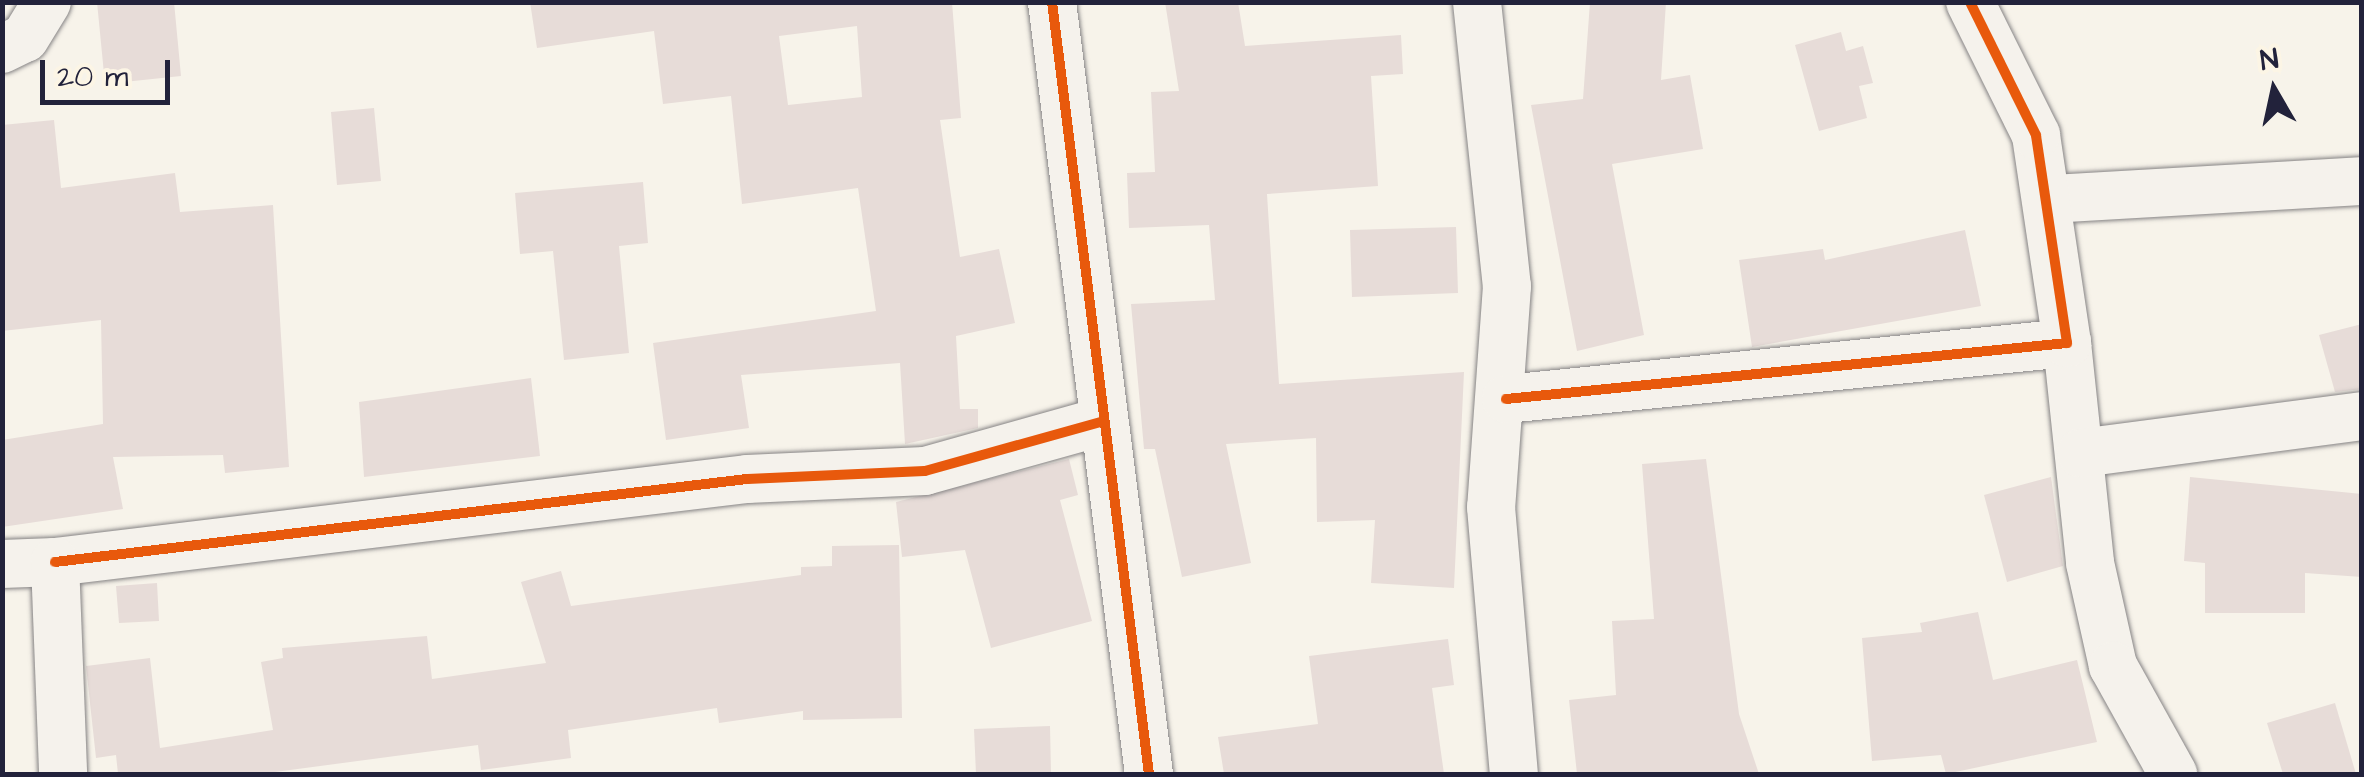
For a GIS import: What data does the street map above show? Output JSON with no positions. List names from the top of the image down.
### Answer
{
  "scale_bar": "20 m",
  "north": "top"
}
